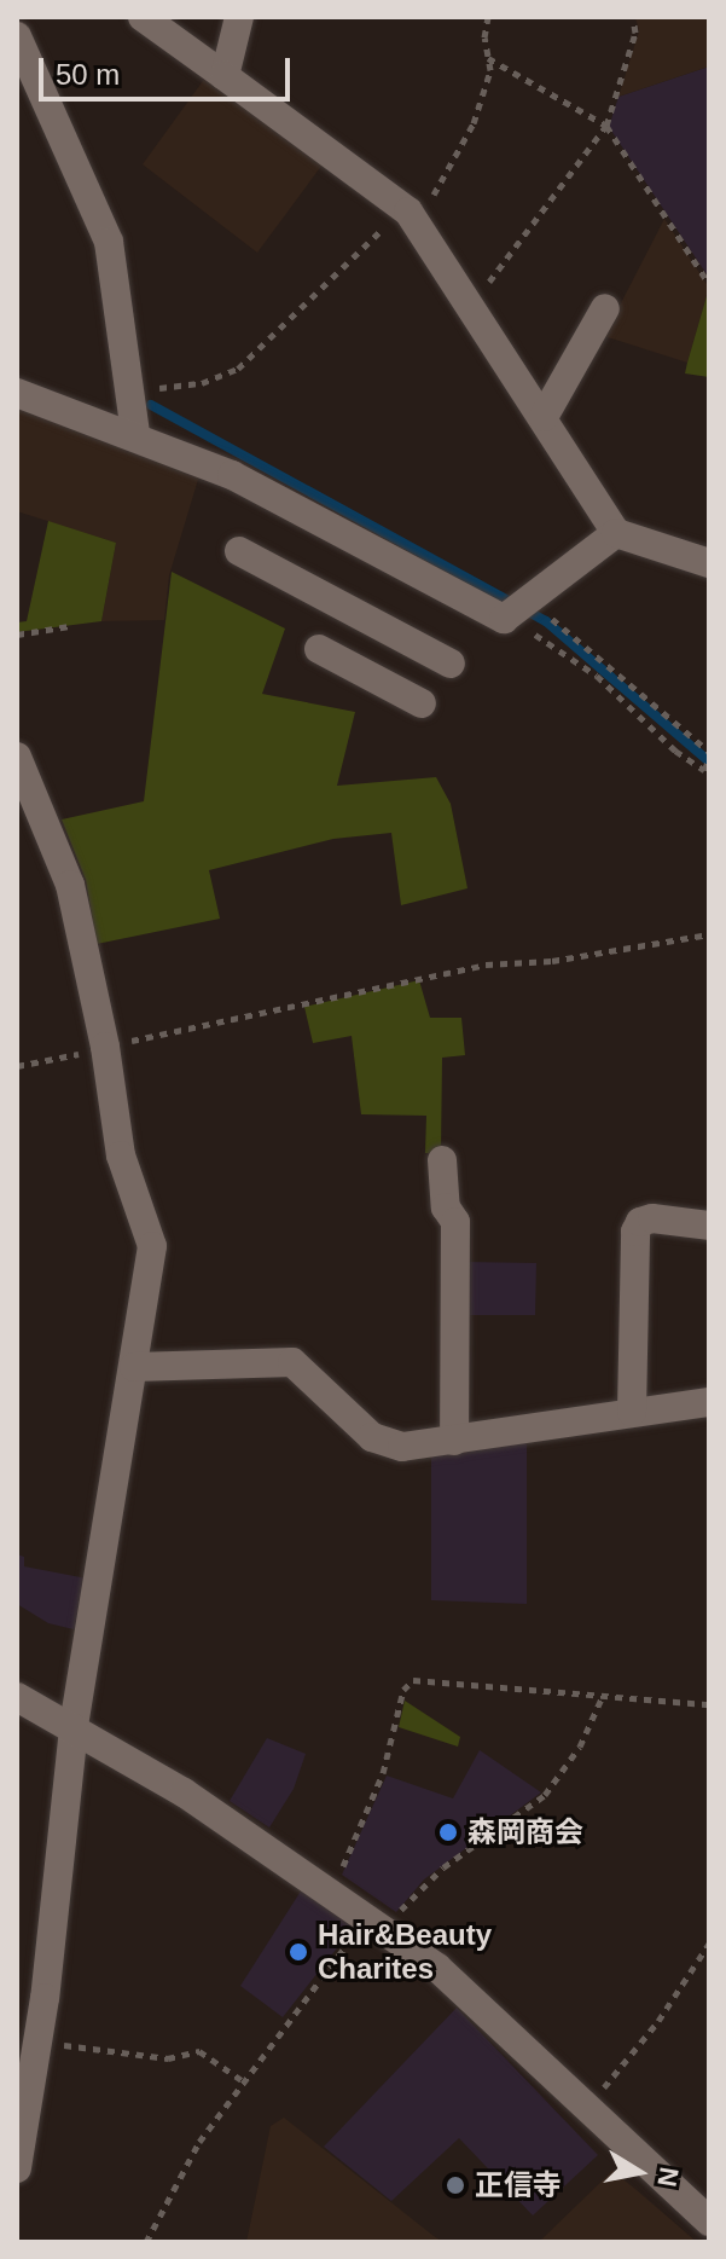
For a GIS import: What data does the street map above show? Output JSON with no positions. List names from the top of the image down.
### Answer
{
  "places": ["森岡商会", "Hair&Beauty Charites", "正信寺"],
  "scale_bar": "50 m",
  "north": "right"
}
